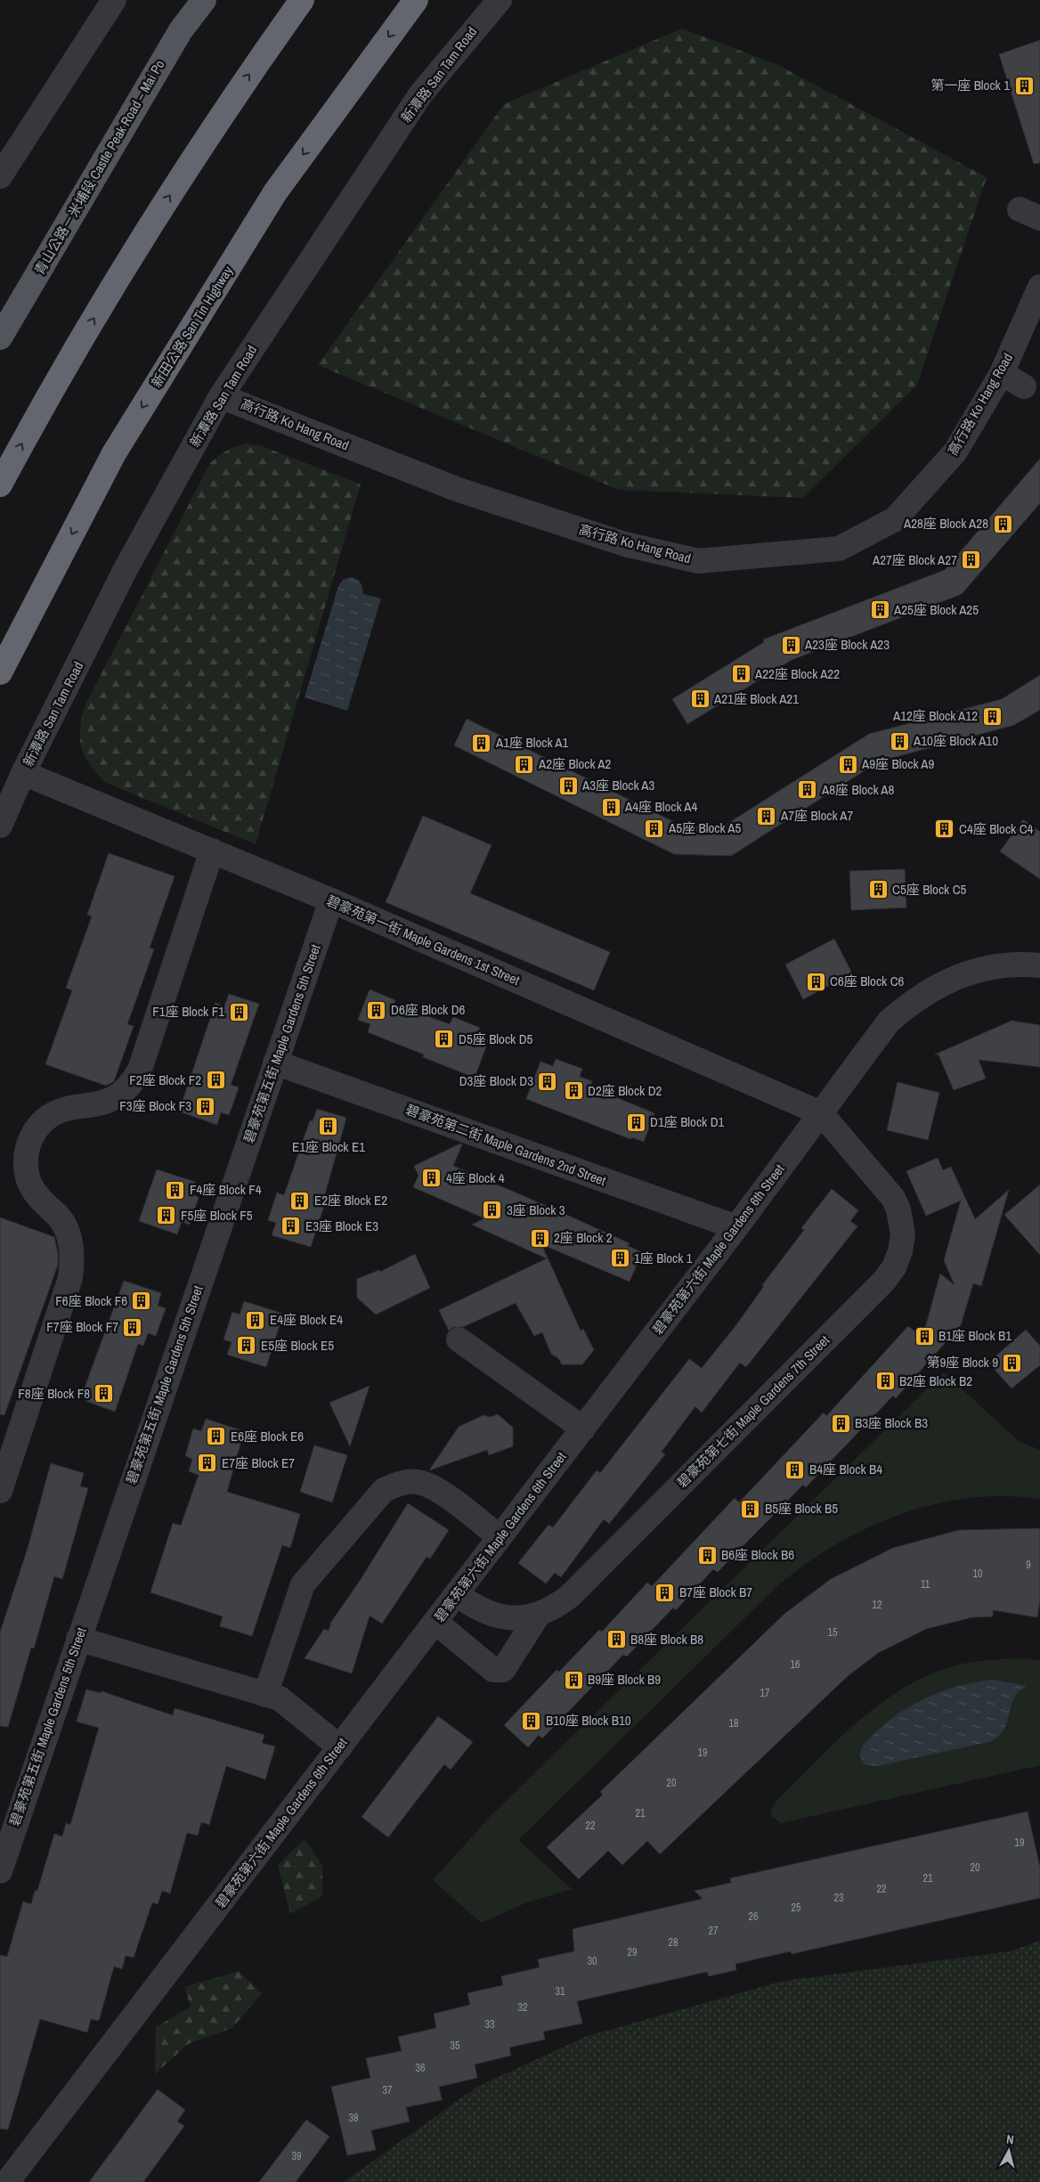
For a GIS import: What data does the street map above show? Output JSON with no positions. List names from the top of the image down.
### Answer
{
  "streets": {
    "highway": ["新田公路 San Tin Highway"],
    "main road": ["青山公路－米埔段 Castle Peak Road – Mai Po"],
    "street": [
      "新潭路 San Tam Road",
      "高行路 Ko Hang Road",
      "碧豪苑第一街 Maple Gardens 1st Street",
      "碧豪苑第五街 Maple Gardens 5th Street",
      "碧豪苑第二街 Maple Gardens 2nd Street",
      "碧豪苑第六街 Maple Gardens 6th Street",
      "碧豪苑第七街 Maple Gardens 7th Street"
    ]
  },
  "crossings": [
    ["新潭路 San Tam Road", "高行路 Ko Hang Road"],
    ["新潭路 San Tam Road", "碧豪苑第一街 Maple Gardens 1st Street"],
    ["碧豪苑第一街 Maple Gardens 1st Street", "碧豪苑第五街 Maple Gardens 5th Street"],
    ["碧豪苑第一街 Maple Gardens 1st Street", "碧豪苑第六街 Maple Gardens 6th Street"],
    ["碧豪苑第一街 Maple Gardens 1st Street", "碧豪苑第七街 Maple Gardens 7th Street"],
    ["碧豪苑第五街 Maple Gardens 5th Street", "碧豪苑第二街 Maple Gardens 2nd Street"],
    ["碧豪苑第二街 Maple Gardens 2nd Street", "碧豪苑第六街 Maple Gardens 6th Street"],
    ["碧豪苑第六街 Maple Gardens 6th Street", "碧豪苑第七街 Maple Gardens 7th Street"]
  ],
  "places": {
    "building": [
      "第一座 Block 1",
      "A28座 Block A28",
      "A27座 Block A27",
      "A25座 Block A25",
      "A23座 Block A23",
      "A22座 Block A22",
      "A21座 Block A21",
      "A12座 Block A12",
      "A10座 Block A10",
      "A1座 Block A1",
      "A2座 Block A2",
      "A9座 Block A9",
      "A3座 Block A3",
      "A8座 Block A8",
      "A4座 Block A4",
      "A7座 Block A7",
      "A5座 Block A5",
      "C4座 Block C4",
      "C5座 Block C5",
      "C6座 Block C6",
      "D6座 Block D6",
      "F1座 Block F1",
      "D5座 Block D5",
      "F2座 Block F2",
      "D3座 Block D3",
      "D2座 Block D2",
      "F3座 Block F3",
      "D1座 Block D1",
      "E1座 Block E1",
      "4座 Block 4",
      "F4座 Block F4",
      "E2座 Block E2",
      "3座 Block 3",
      "F5座 Block F5",
      "E3座 Block E3",
      "2座 Block 2",
      "1座 Block 1",
      "F6座 Block F6",
      "E4座 Block E4",
      "F7座 Block F7",
      "B1座 Block B1",
      "E5座 Block E5",
      "第9座 Block 9",
      "B2座 Block B2",
      "F8座 Block F8",
      "B3座 Block B3",
      "E6座 Block E6",
      "E7座 Block E7",
      "B4座 Block B4",
      "B5座 Block B5",
      "B6座 Block B6",
      "B7座 Block B7",
      "B8座 Block B8",
      "B9座 Block B9",
      "B10座 Block B10"
    ]
  },
  "house_numbers": [
    "9",
    "10",
    "11",
    "12",
    "15",
    "16",
    "17",
    "18",
    "19",
    "20",
    "21",
    "22",
    "19",
    "20",
    "21",
    "22",
    "23",
    "25",
    "26",
    "27",
    "28",
    "29",
    "30",
    "31",
    "32",
    "33",
    "35",
    "36",
    "37",
    "38",
    "39"
  ],
  "north": "top"
}
